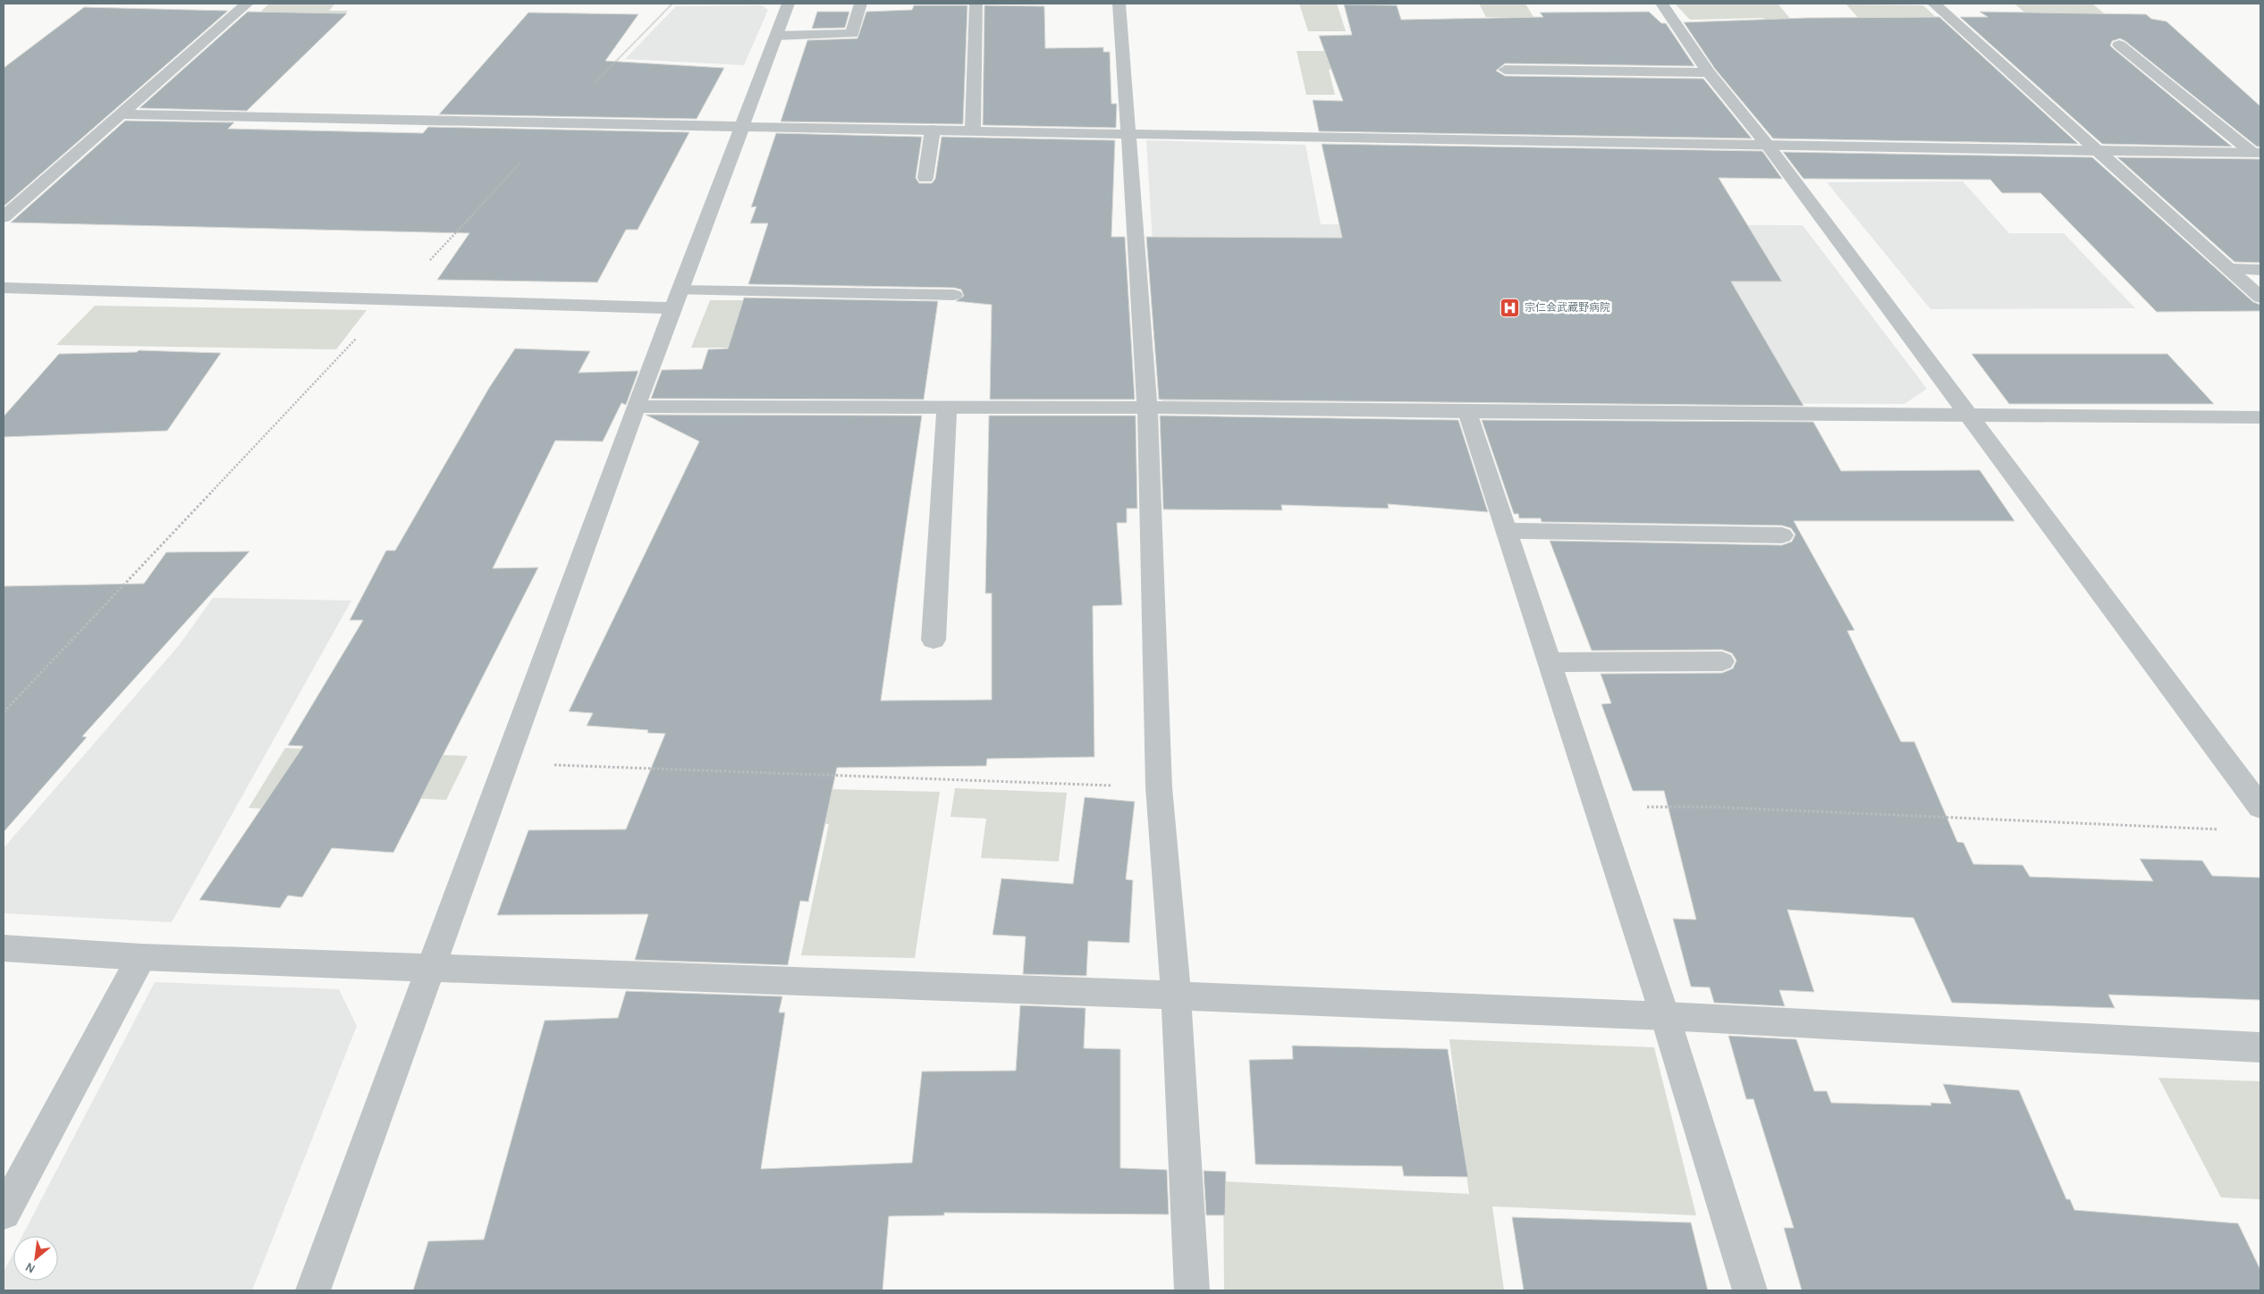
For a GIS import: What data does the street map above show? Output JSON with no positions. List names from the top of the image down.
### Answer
{
  "places": {
    "hospital": ["宗仁会武蔵野病院"]
  },
  "north": "bottom left"
}
